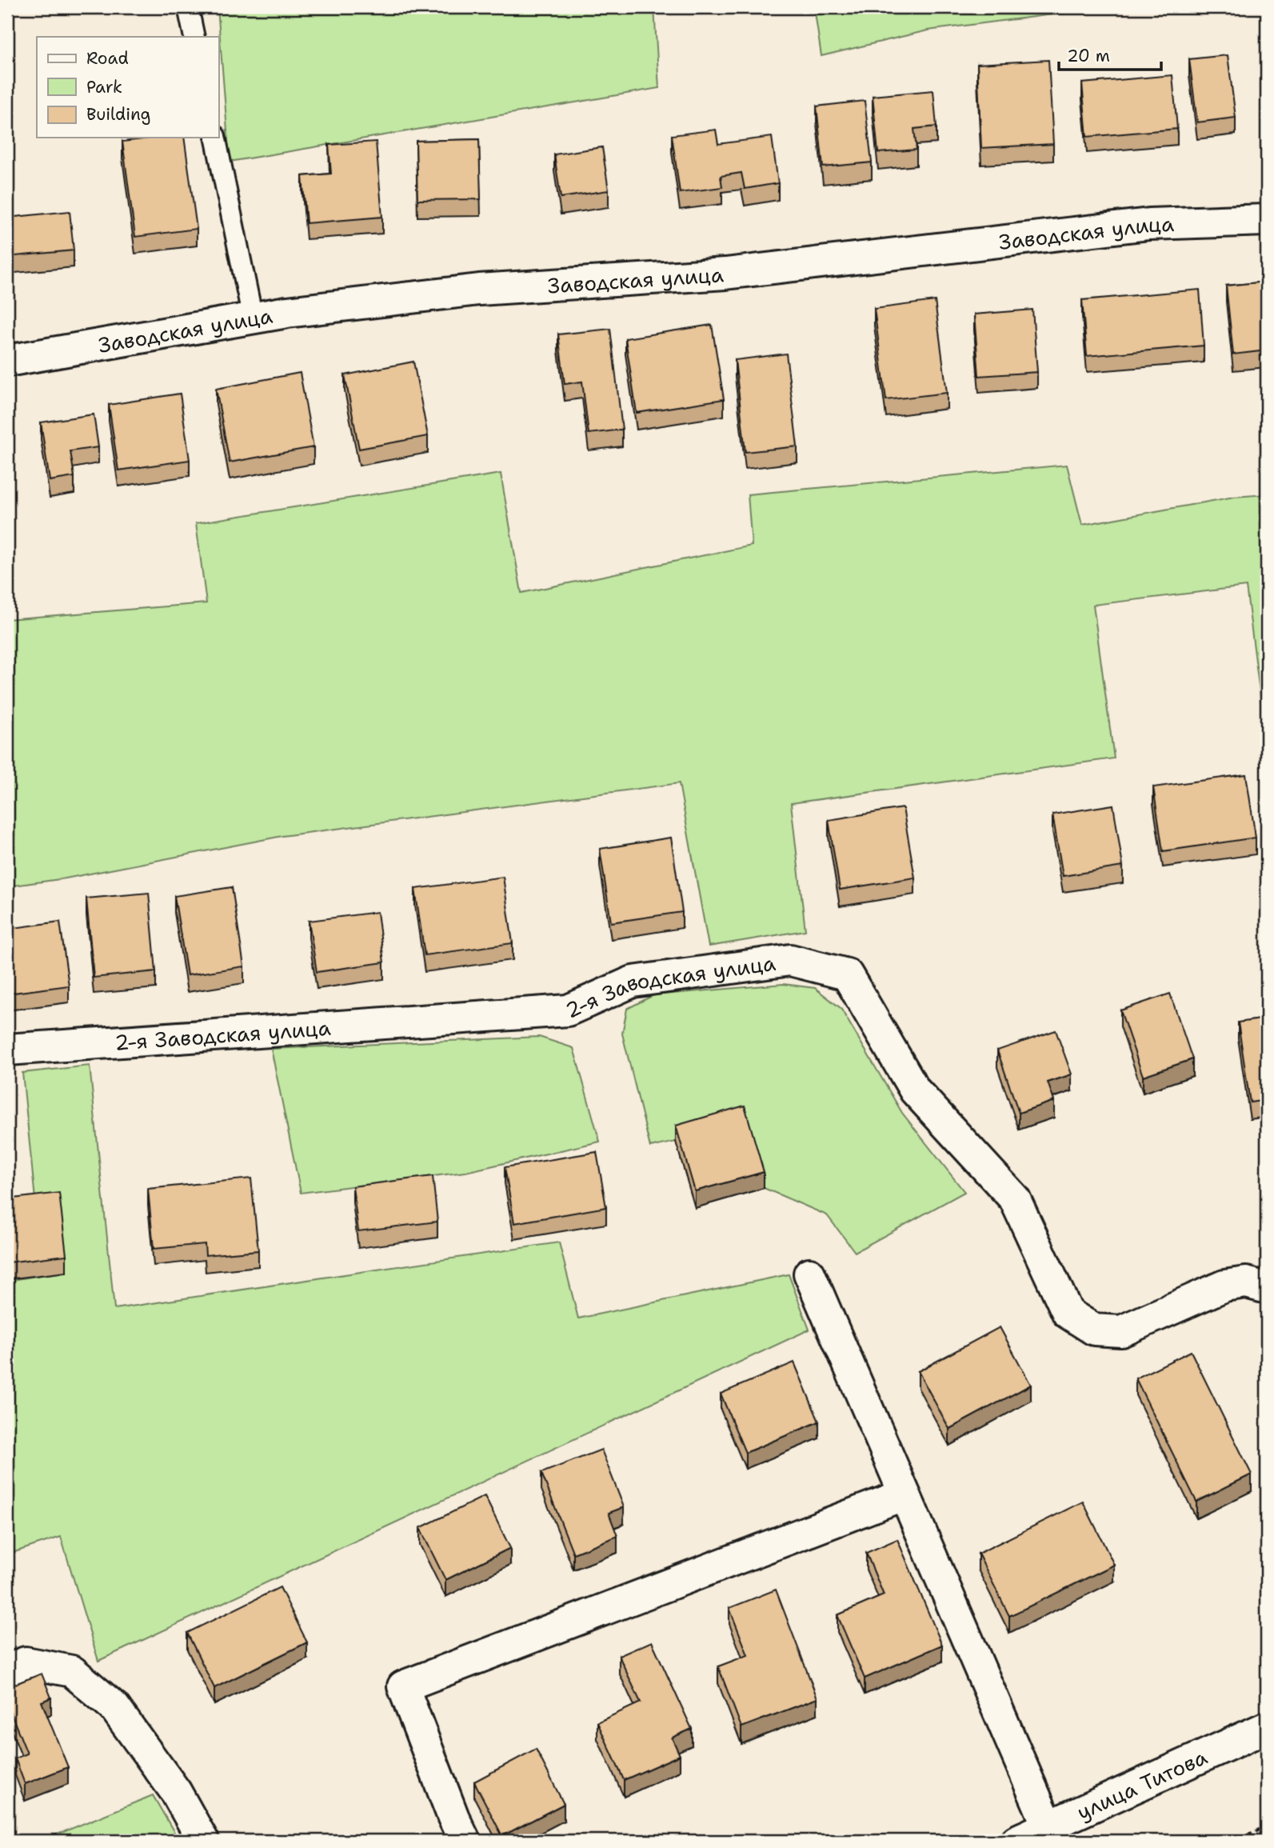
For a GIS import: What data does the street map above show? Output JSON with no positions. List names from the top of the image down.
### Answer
{
  "streets": {
    "street": ["Заводская улица", "2-я Заводская улица", "улица Титова"]
  },
  "legend": ["Road", "Park", "Building"],
  "scale_bar": "20 m"
}
